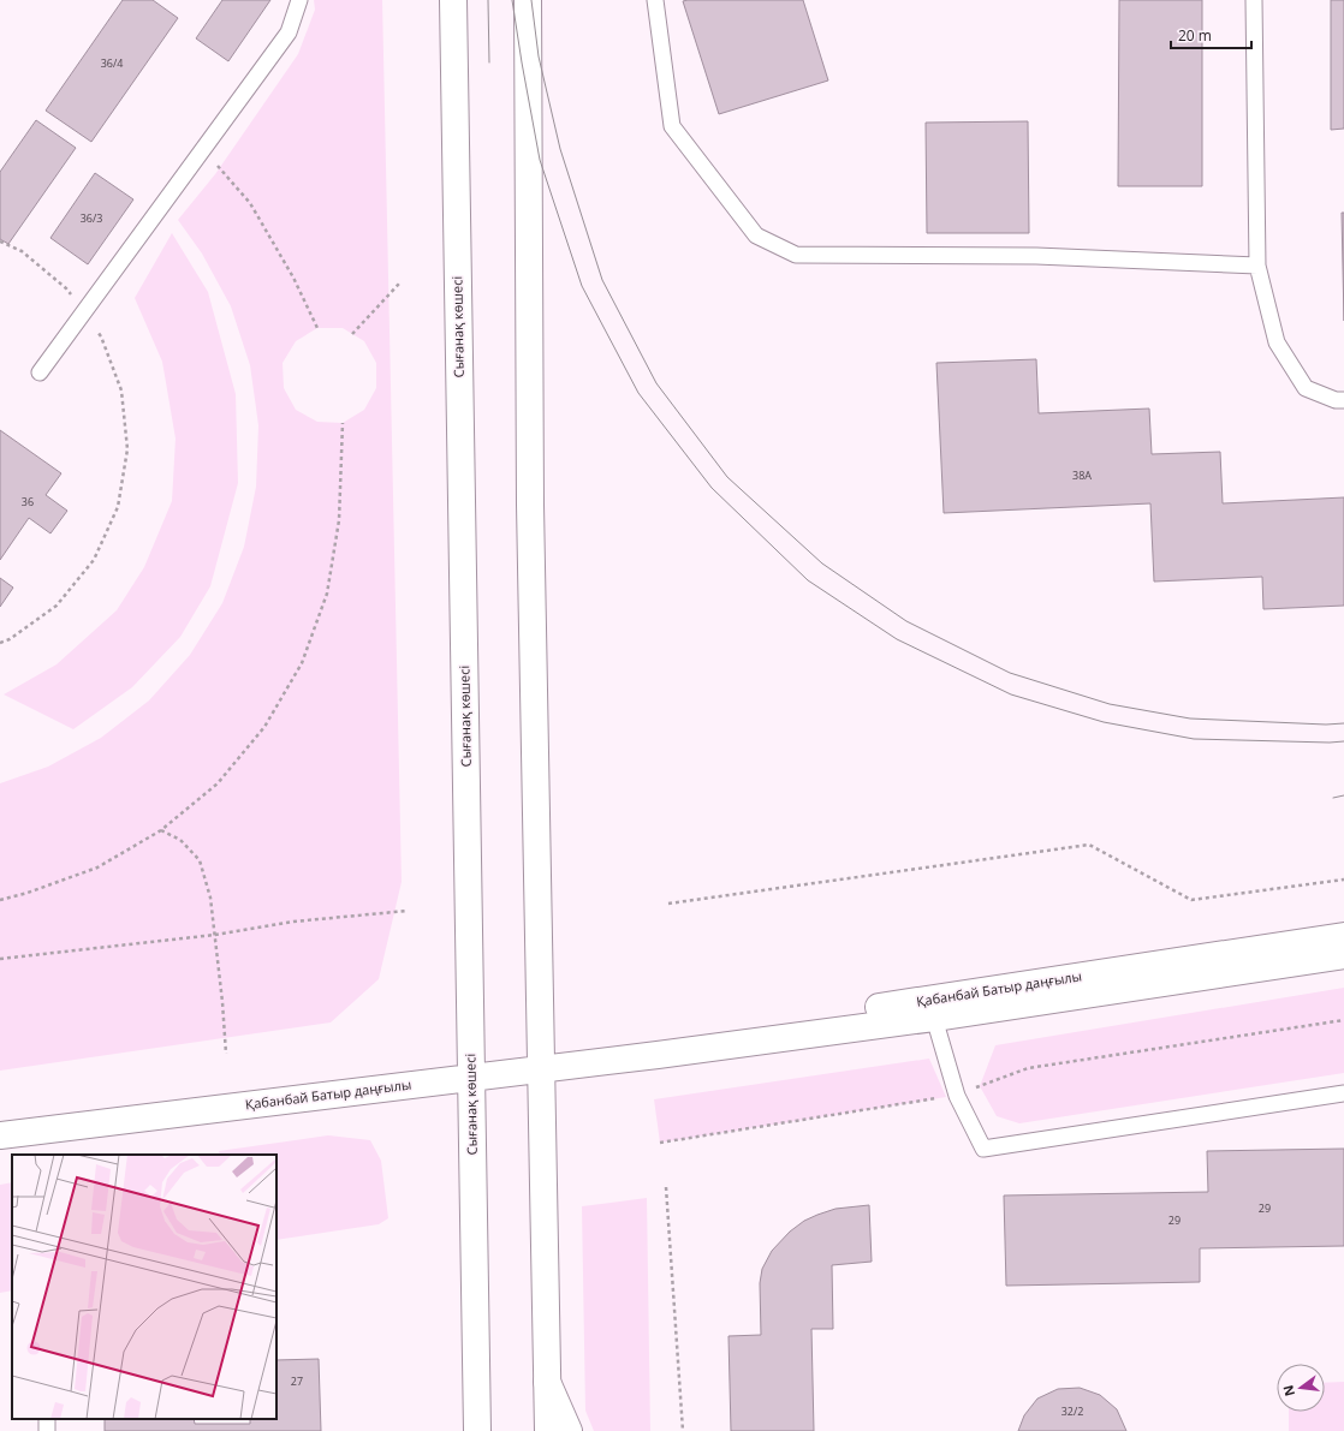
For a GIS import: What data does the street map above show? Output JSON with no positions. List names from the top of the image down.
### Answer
{
  "streets": {
    "main road": ["Сығанақ көшесі", "Қабанбай Батыр даңғылы"]
  },
  "crossings": [
    ["Сығанақ көшесі", "Қабанбай Батыр даңғылы"]
  ],
  "house_numbers": [
    "36/4",
    "36/3",
    "38А",
    "36",
    "29",
    "29",
    "27",
    "32/2"
  ],
  "scale_bar": "20 m",
  "north": "left"
}
